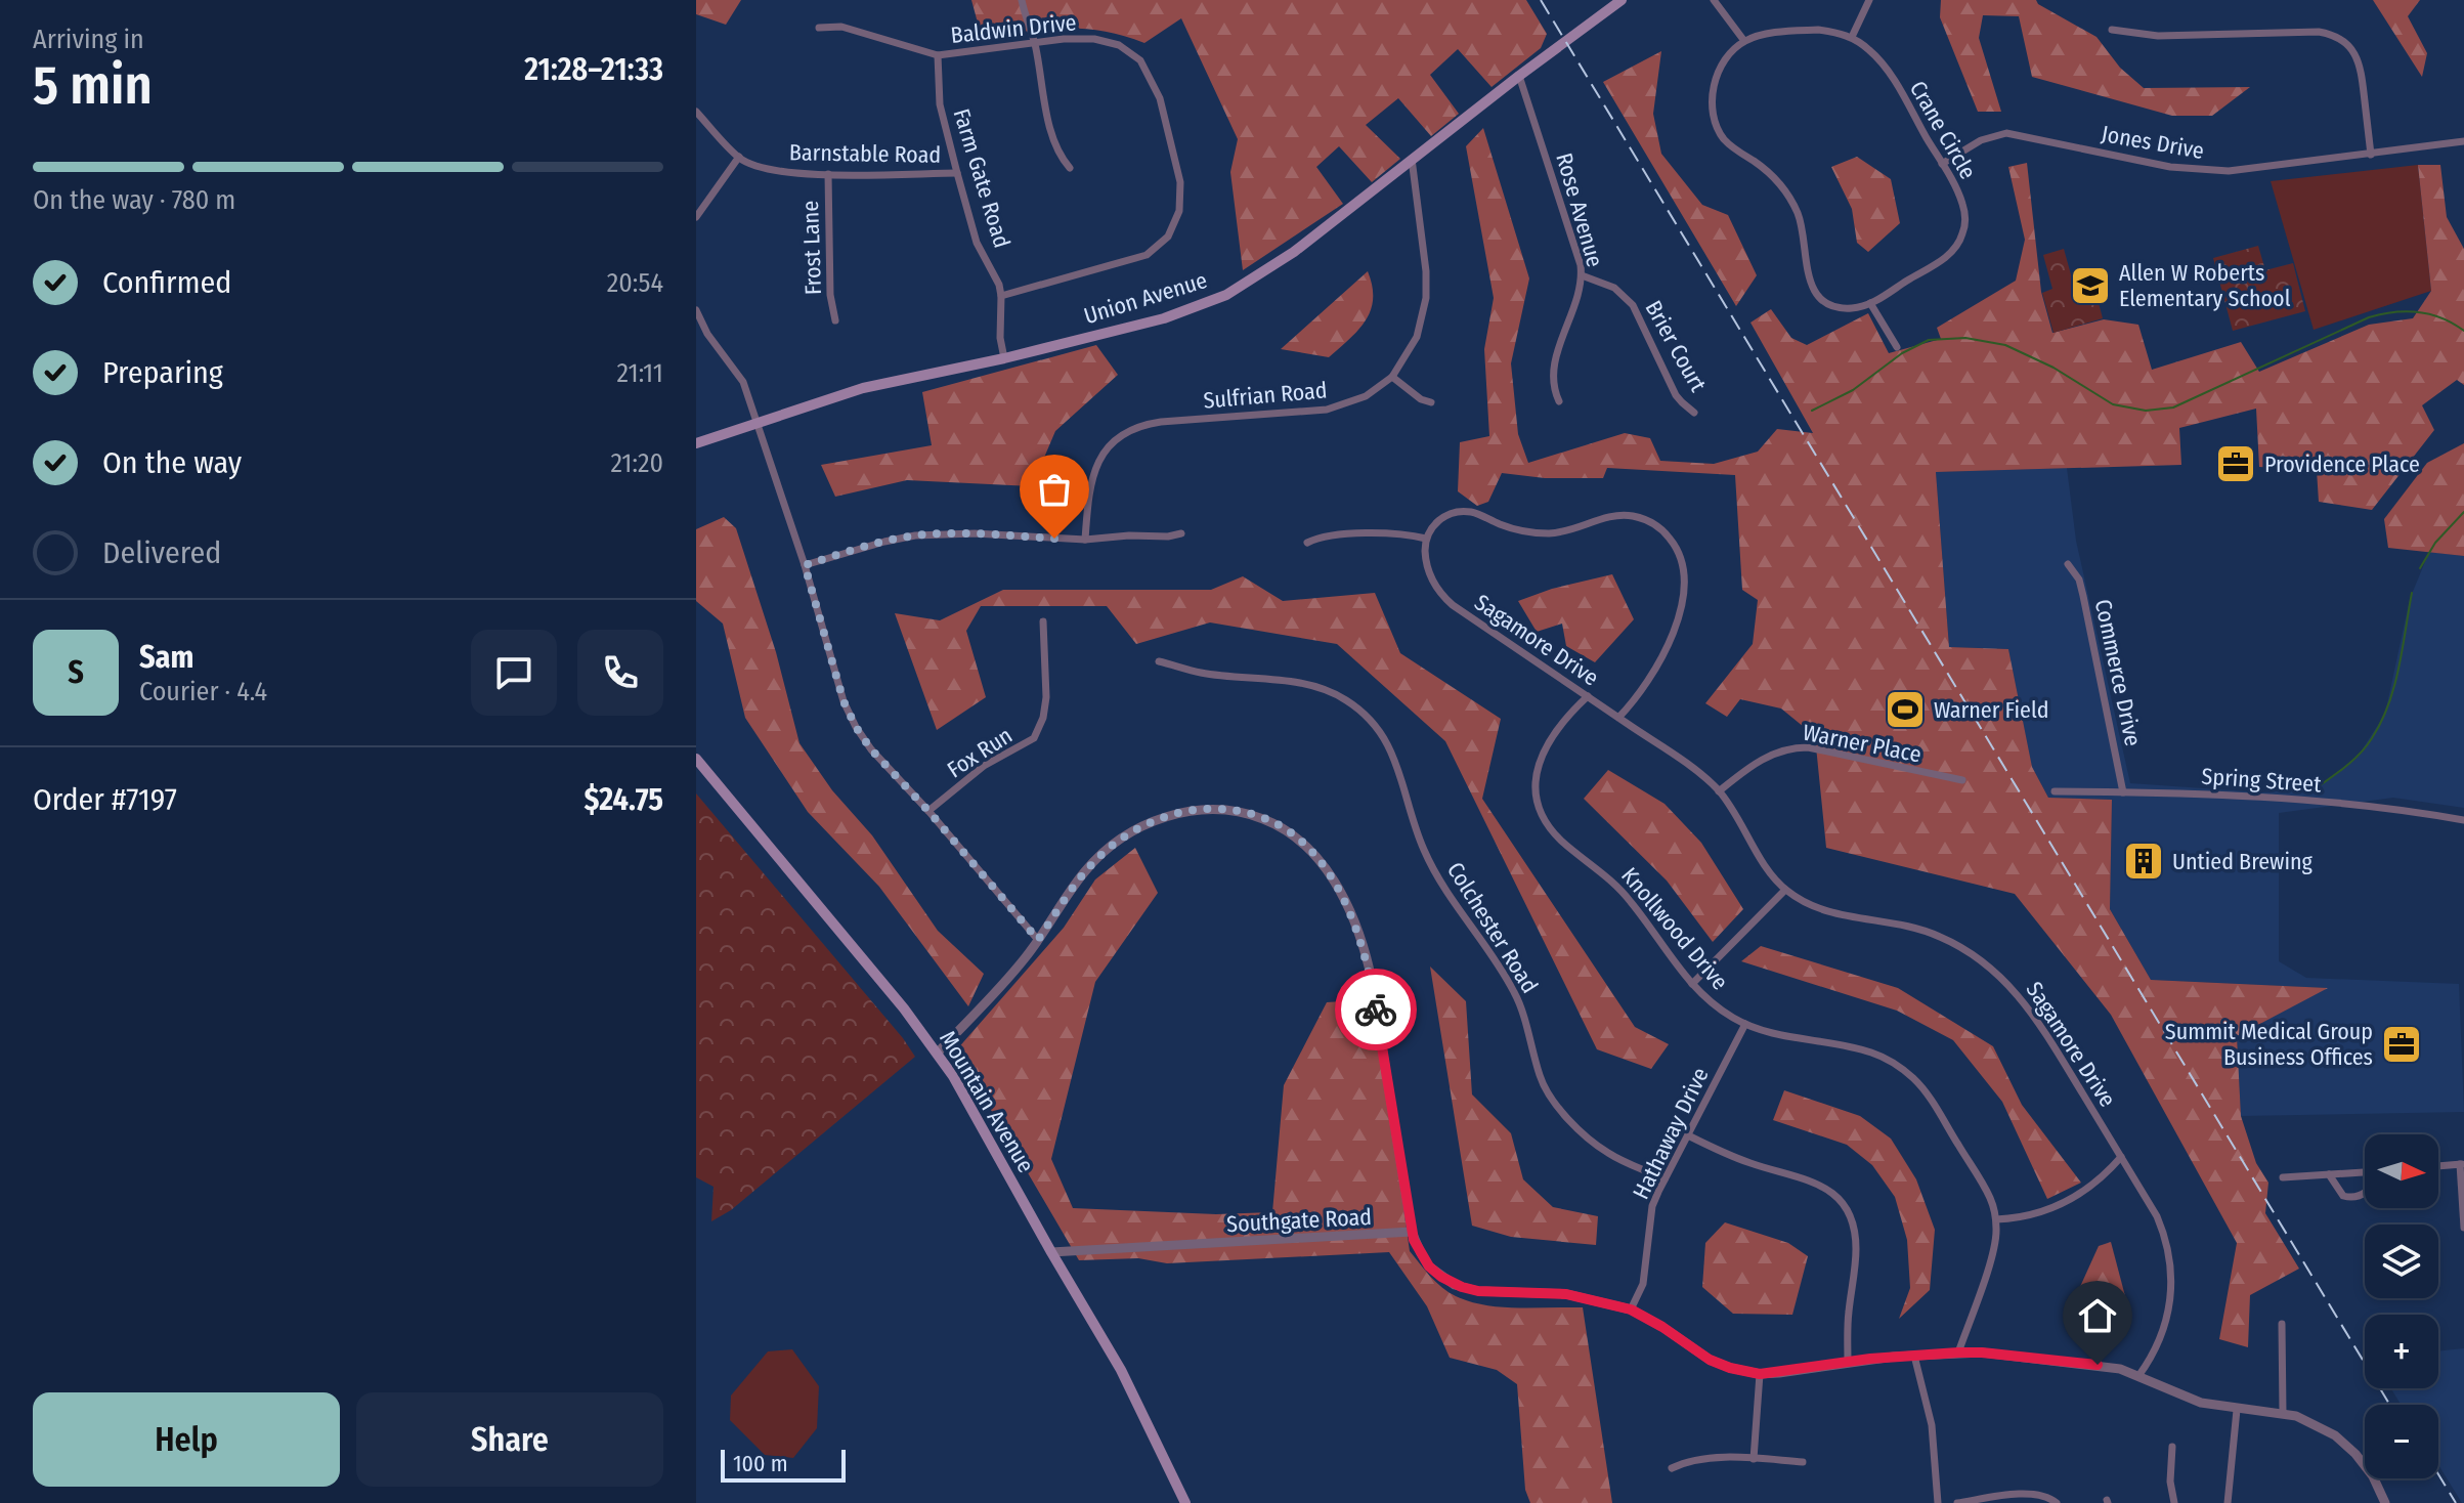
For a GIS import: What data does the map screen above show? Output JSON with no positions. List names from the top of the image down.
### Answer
{
  "streets": {
    "main road": ["Union Avenue", "Mountain Avenue"],
    "street": [
      "Baldwin Drive",
      "Crane Circle",
      "Jones Drive",
      "Barnstable Road",
      "Farm Gate Road",
      "Rose Avenue",
      "Frost Lane",
      "Brier Court",
      "Sulfrian Road",
      "Sagamore Drive",
      "Commerce Drive",
      "Warner Place",
      "Fox Run",
      "Spring Street",
      "Colchester Road",
      "Knollwood Drive",
      "Hathaway Drive",
      "Southgate Road"
    ]
  },
  "crossings": [
    ["Baldwin Drive", "Barnstable Road"],
    ["Baldwin Drive", "Farm Gate Road"],
    ["Crane Circle", "Jones Drive"],
    ["Barnstable Road", "Farm Gate Road"],
    ["Barnstable Road", "Frost Lane"],
    ["Farm Gate Road", "Union Avenue"],
    ["Rose Avenue", "Union Avenue"],
    ["Rose Avenue", "Brier Court"],
    ["Union Avenue", "Sulfrian Road"],
    ["Sagamore Drive", "Warner Place"],
    ["Sagamore Drive", "Knollwood Drive"],
    ["Commerce Drive", "Spring Street"],
    ["Colchester Road", "Hathaway Drive"],
    ["Knollwood Drive", "Hathaway Drive"],
    ["Mountain Avenue", "Southgate Road"]
  ],
  "places": {
    "school or university": ["Allen W Roberts Elementary School"],
    "office": ["Providence Place", "Summit Medical Group Business Offices"],
    "sports": ["Warner Field"],
    "building": ["Untied Brewing"]
  },
  "scale_bar": "100 m",
  "north": "right",
  "page": {
    "heading": ["5 min", "Arriving in", "21:28–21:33"],
    "panel": [
      "Sam",
      "Courier · 4.4",
      "Order #7197",
      "$24.75"
    ],
    "bar": "On the way · 780 m",
    "list": [
      ["Confirmed", "20:54"],
      ["Preparing", "21:11"],
      ["On the way", "21:20"],
      "Delivered"
    ],
    "round": "S",
    "map_buttons": ["+", "−"],
    "buttons": ["Help", "Share"],
    "scale": "100 m"
  }
}
